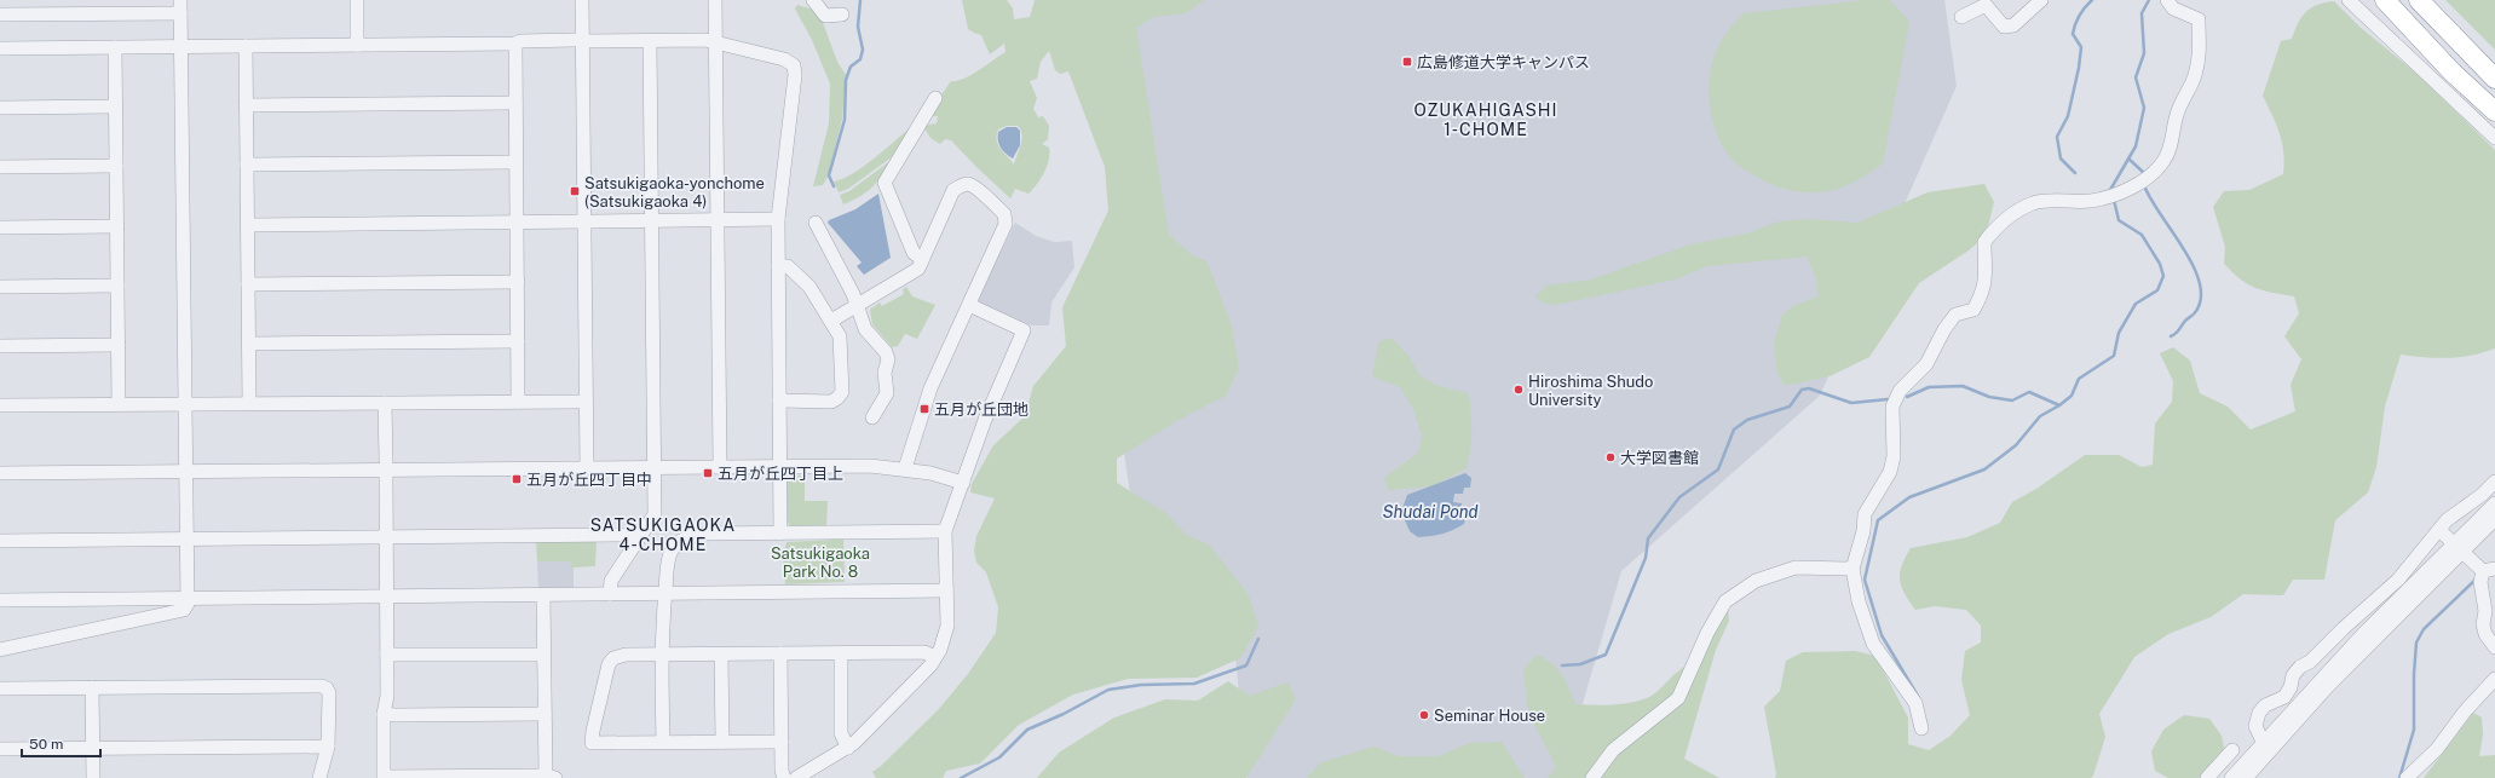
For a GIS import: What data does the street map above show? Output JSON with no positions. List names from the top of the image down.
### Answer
{
  "districts": ["OZUKAHIGASHI 1-CHOME", "SATSUKIGAOKA 4-CHOME"],
  "water": ["Shudai Pond"],
  "parks": ["Satsukigaoka Park No. 8"],
  "places": {
    "transit": [
      "広島修道大学キャンパス",
      "Satsukigaoka-yonchome (Satsukigaoka 4)",
      "五月が丘団地",
      "五月が丘四丁目上",
      "五月が丘四丁目中"
    ],
    "other": ["Hiroshima Shudo University", "大学図書館", "Seminar House"]
  },
  "scale_bar": "50 m"
}
